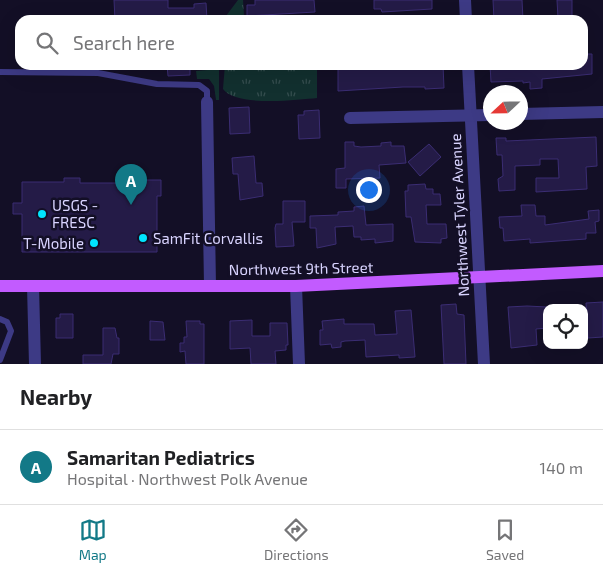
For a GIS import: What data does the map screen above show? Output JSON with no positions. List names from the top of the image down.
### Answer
{
  "streets": {
    "main road": ["Northwest 9th Street"],
    "street": ["Northwest Tyler Avenue"]
  },
  "crossings": [
    ["Northwest Tyler Avenue", "Northwest 9th Street"]
  ],
  "places": ["USGS - FRESC", "SamFit Corvallis", "T-Mobile"],
  "north": "left",
  "page": {
    "search": "Search here",
    "pins": "A",
    "heading": "Nearby",
    "list": [
      {
        "mark": "A",
        "name": "Samaritan Pediatrics",
        "note": "Hospital · Northwest Polk Avenue",
        "value": "140 m"
      }
    ],
    "nav": ["Map", "Directions", "Saved"]
  }
}
